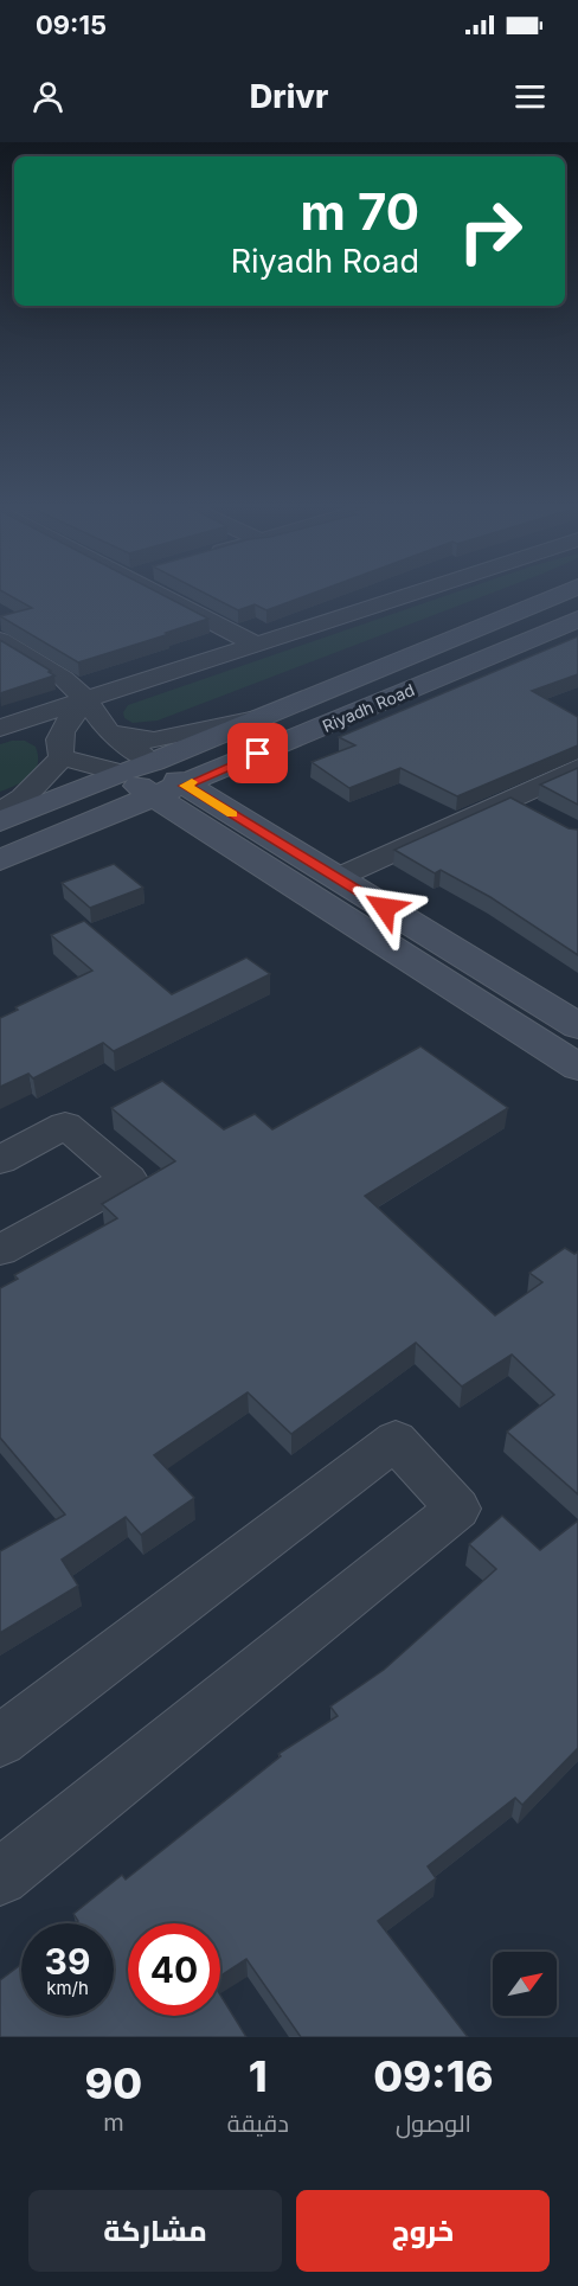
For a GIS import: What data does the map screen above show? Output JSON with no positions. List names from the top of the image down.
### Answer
{
  "streets": {
    "street": ["Riyadh Road"]
  },
  "north": "top right",
  "page": {
    "status": "09:15",
    "header": "Drivr",
    "turn": ["70 m", "Riyadh Road"],
    "speed": "39 km/h",
    "limit": "40",
    "eta": [
      "09:16",
      "الوصول",
      "1",
      "دقيقة",
      "90",
      "m"
    ],
    "buttons": ["خروج", "مشاركة"]
  }
}
